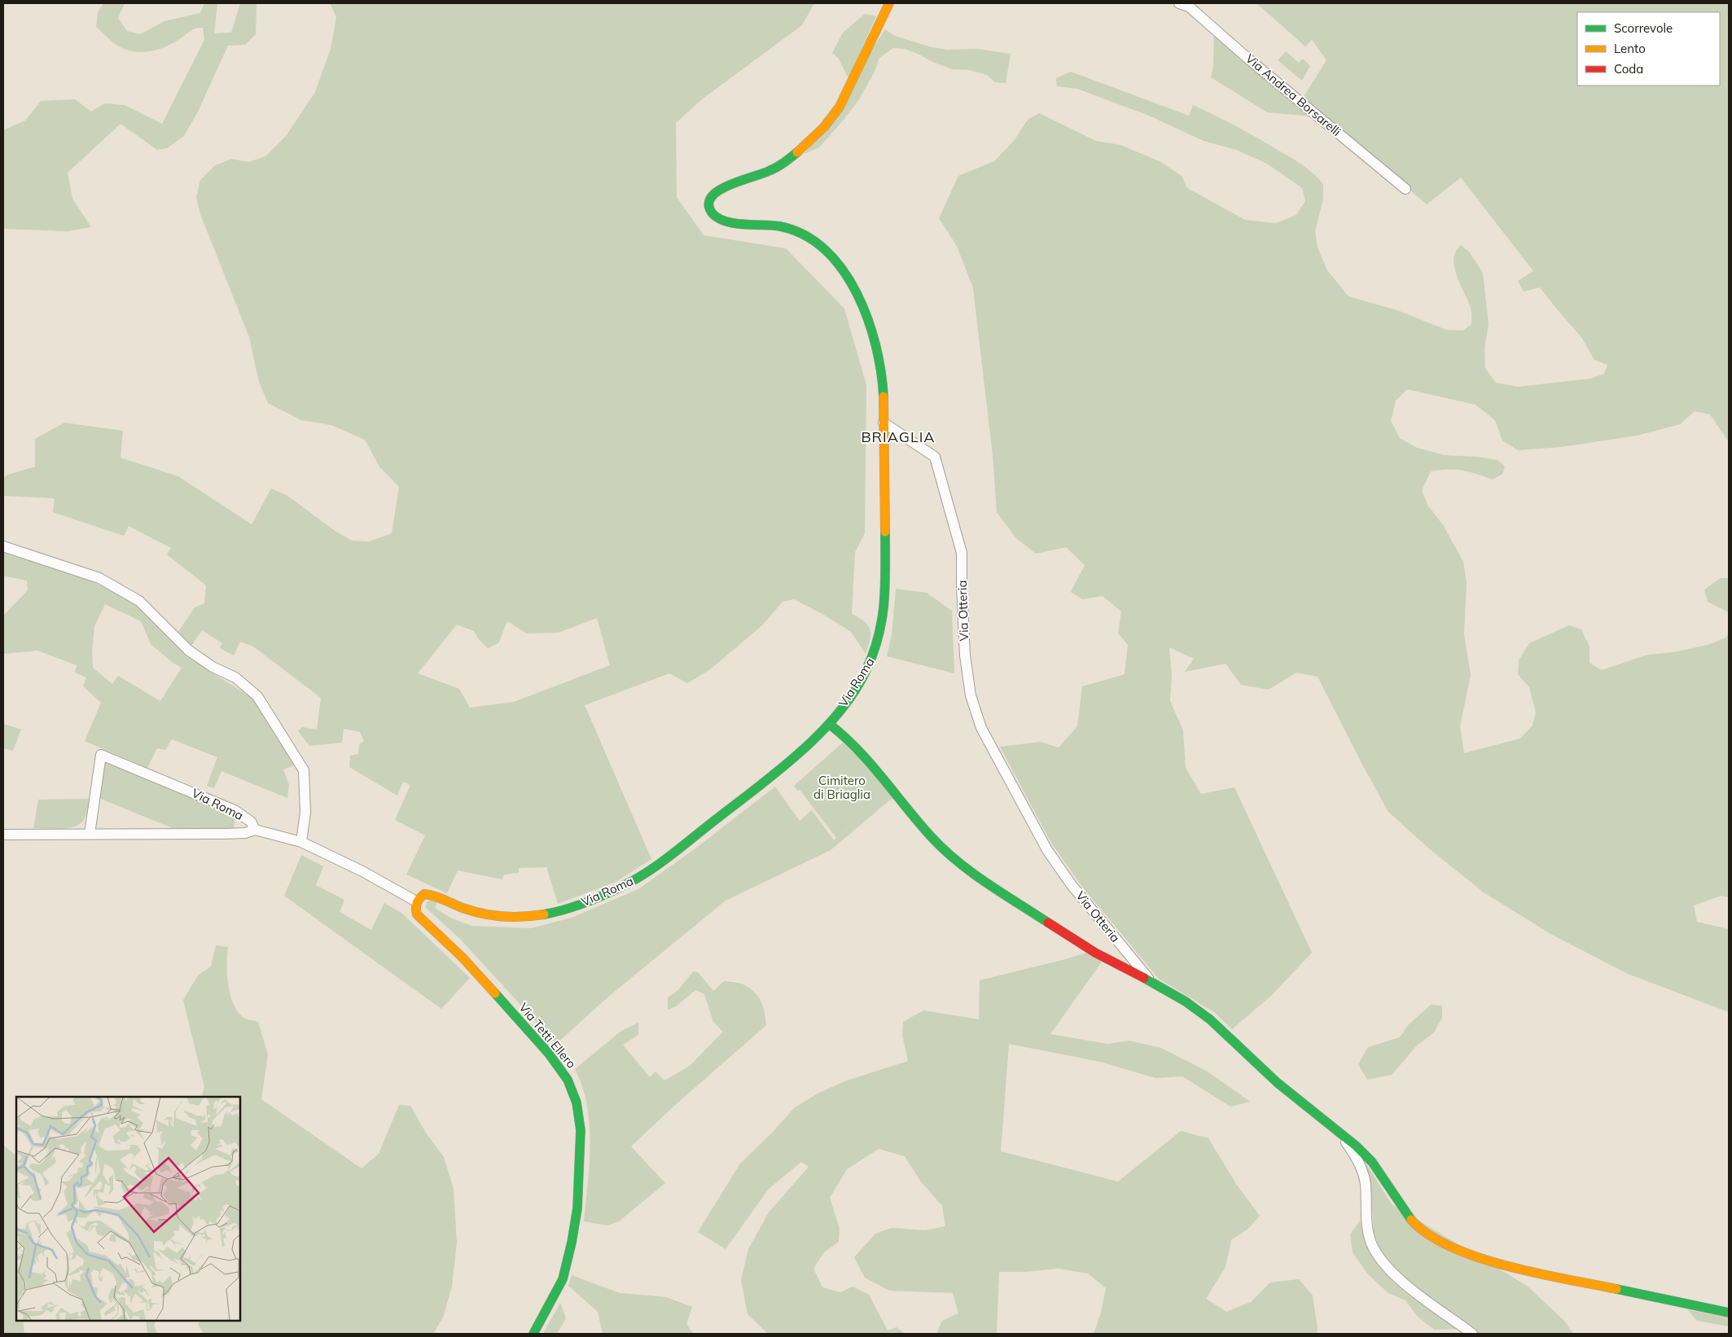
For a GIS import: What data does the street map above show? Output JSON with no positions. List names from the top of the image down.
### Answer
{
  "streets": {
    "main road": ["Via Otteria", "Via Roma", "Via Tetti Ellero"],
    "street": ["Via Andrea Borsarelli"]
  },
  "crossings": [
    ["Via Otteria", "Via Roma"],
    ["Via Roma", "Via Tetti Ellero"]
  ],
  "districts": ["BRIAGLIA"],
  "parks": ["Cimitero di Briaglia"],
  "legend": ["Scorrevole", "Lento", "Coda"]
}
